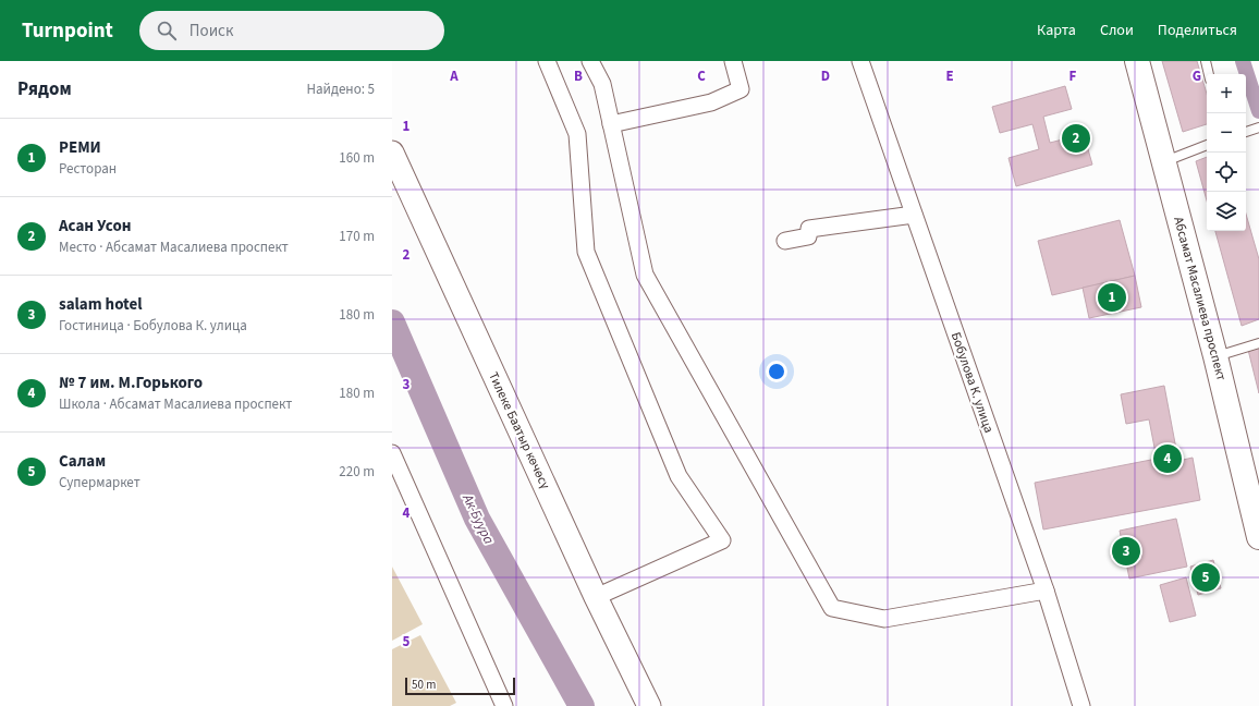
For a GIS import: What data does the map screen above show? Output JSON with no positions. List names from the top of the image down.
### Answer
{
  "streets": {
    "main road": ["Абсамат Масалиева проспект"],
    "street": ["Бобулова К. улица", "Тилеке Баатыр көчөсү"]
  },
  "water": ["Ак-Буура"],
  "scale_bar": "50 m",
  "page": {
    "header": "Turnpoint",
    "search": "Поиск",
    "nav": ["Карта", "Слои", "Поделиться"],
    "heading": ["Рядом", "Найдено: 5"],
    "map_buttons": ["+", "−"],
    "list": [
      {
        "mark": "1",
        "name": "РЕМИ",
        "note": "Ресторан",
        "value": "160 m"
      },
      {
        "mark": "2",
        "name": "Асан Усон",
        "note": "Место · Абсамат Масалиева проспект",
        "value": "170 m"
      },
      {
        "mark": "3",
        "name": "salam hotel",
        "note": "Гостиница · Бобулова К. улица",
        "value": "180 m"
      },
      {
        "mark": "4",
        "name": "№ 7 им. М.Горького",
        "note": "Школа · Абсамат Масалиева проспект",
        "value": "180 m"
      },
      {
        "mark": "5",
        "name": "Салам",
        "note": "Супермаркет",
        "value": "220 m"
      }
    ],
    "pins": [
      "2",
      "1",
      "4",
      "3",
      "5"
    ],
    "scale": "50 m"
  },
  "grid": {
    "columns": [
      "A",
      "B",
      "C",
      "D",
      "E",
      "F",
      "G"
    ],
    "rows": [
      "1",
      "2",
      "3",
      "4",
      "5"
    ]
  }
}
